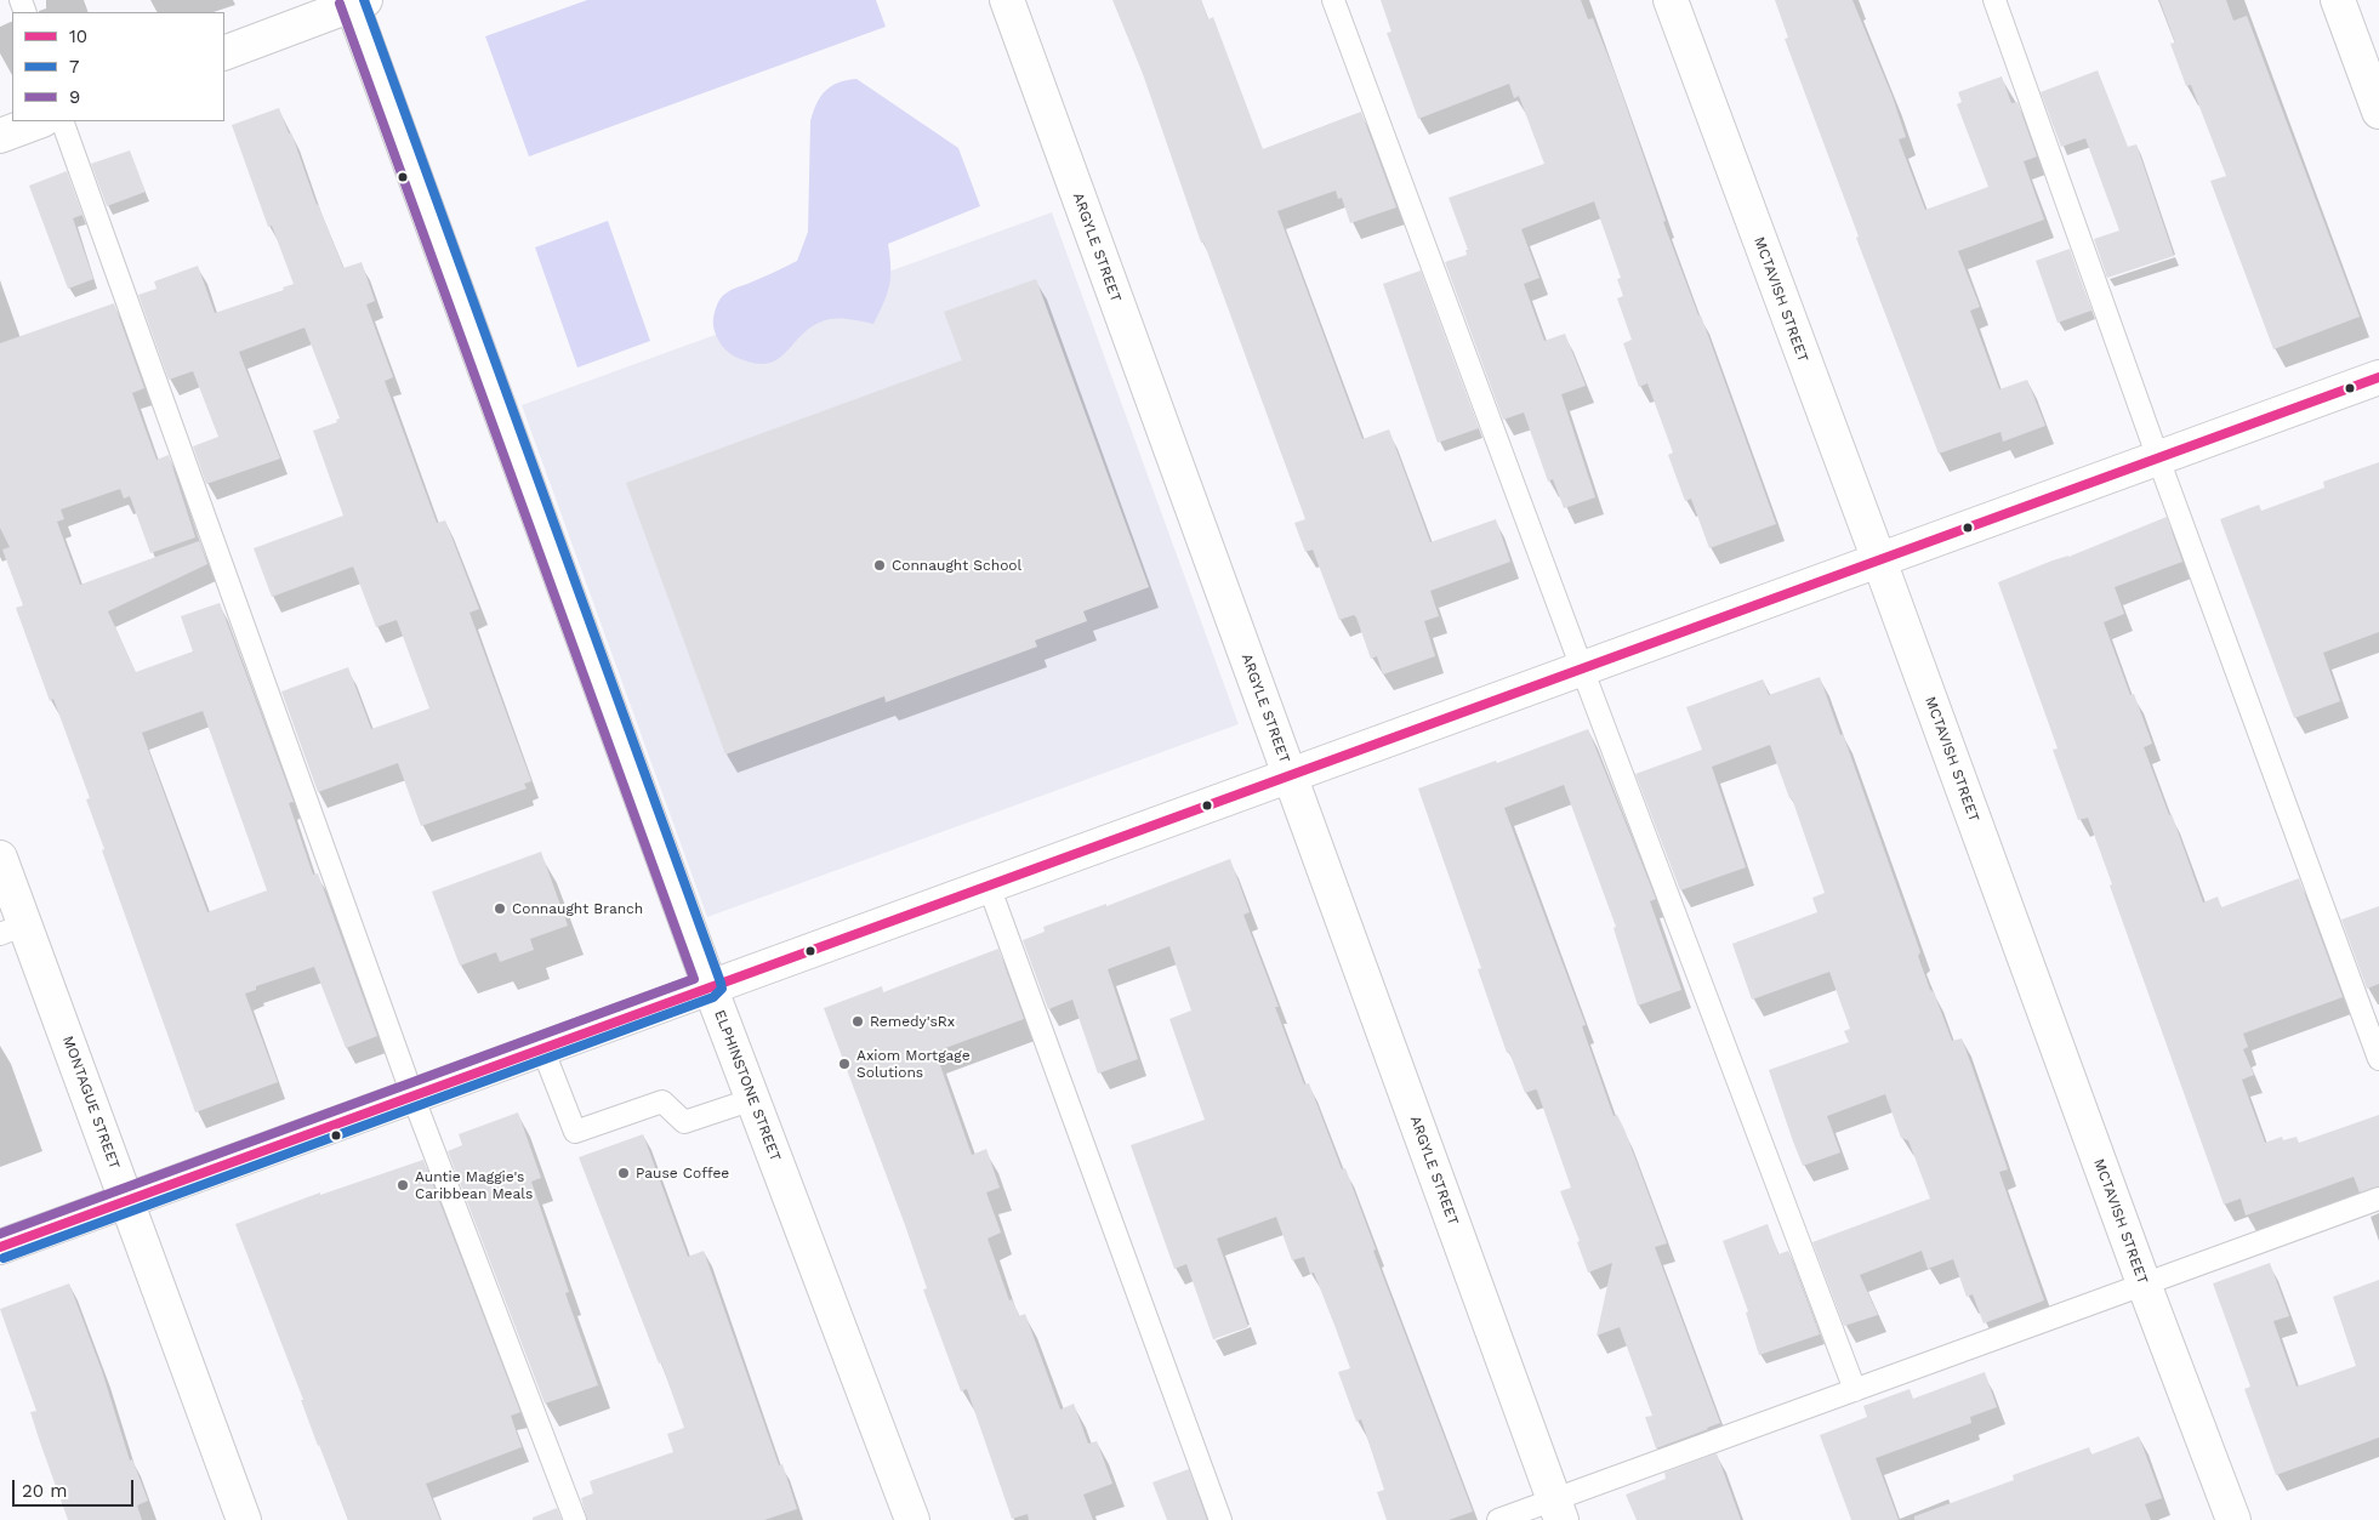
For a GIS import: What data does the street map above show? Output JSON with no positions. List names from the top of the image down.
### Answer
{
  "streets": {
    "street": [
      "ARGYLE STREET",
      "MCTAVISH STREET",
      "ELPHINSTONE STREET",
      "MONTAGUE STREET"
    ]
  },
  "places": [
    "Connaught School",
    "Connaught Branch",
    "Remedy'sRx",
    "Axiom Mortgage Solutions",
    "Pause Coffee",
    "Auntie Maggie's Caribbean Meals"
  ],
  "lines": ["transit line 7", "transit line 9", "transit line 10"],
  "legend": ["10", "7", "9"],
  "scale_bar": "20 m"
}
